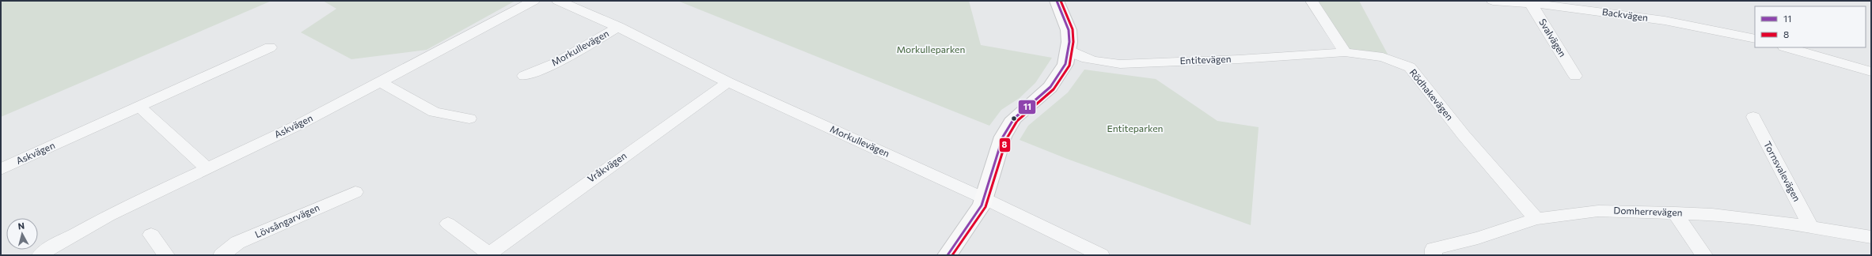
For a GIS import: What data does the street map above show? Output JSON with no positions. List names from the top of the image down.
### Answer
{
  "streets": {
    "street": [
      "Backvägen",
      "Svalvägen",
      "Morkullevägen",
      "Entitevägen",
      "Rödhakevägen",
      "Askvägen",
      "Vråkvägen",
      "Tornsvalevägen",
      "Domherrevägen",
      "Lövsångarvägen"
    ]
  },
  "crossings": [
    ["Backvägen", "Svalvägen"],
    ["Morkullevägen", "Vråkvägen"],
    ["Entitevägen", "Rödhakevägen"],
    ["Rödhakevägen", "Domherrevägen"],
    ["Tornsvalevägen", "Domherrevägen"]
  ],
  "parks": ["Morkulleparken", "Entiteparken"],
  "lines": ["transit line 11", "transit line 8"],
  "legend": ["11", "8"],
  "north": "top"
}
